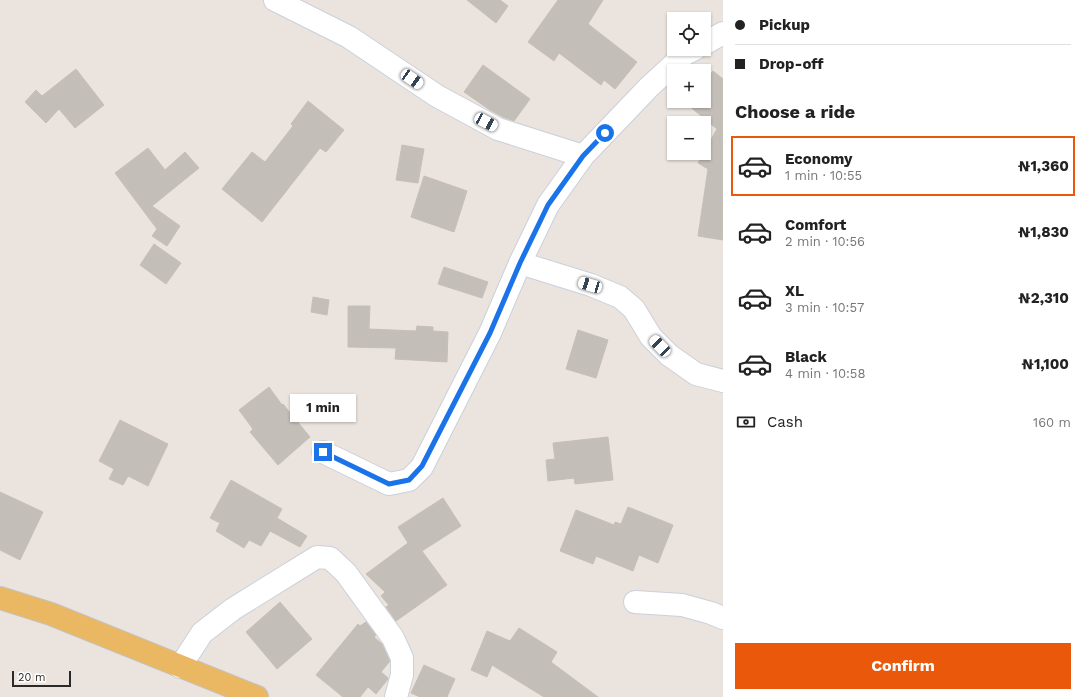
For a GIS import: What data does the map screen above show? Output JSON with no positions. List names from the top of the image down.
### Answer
{
  "scale_bar": "20 m",
  "page": {
    "banner": ["Pickup", "Drop-off"],
    "map_buttons": ["+", "−"],
    "heading": "Choose a ride",
    "list": [
      {
        "name": "Economy",
        "note": "1 min · 10:55",
        "value": "₦1,360"
      },
      {
        "name": "Comfort",
        "note": "2 min · 10:56",
        "value": "₦1,830"
      },
      {
        "name": "XL",
        "note": "3 min · 10:57",
        "value": "₦2,310"
      },
      {
        "name": "Black",
        "note": "4 min · 10:58",
        "value": "₦1,100"
      }
    ],
    "bubble": "1 min",
    "pay": ["Cash", "160 m"],
    "buttons": "Confirm",
    "scale": "20 m"
  }
}
